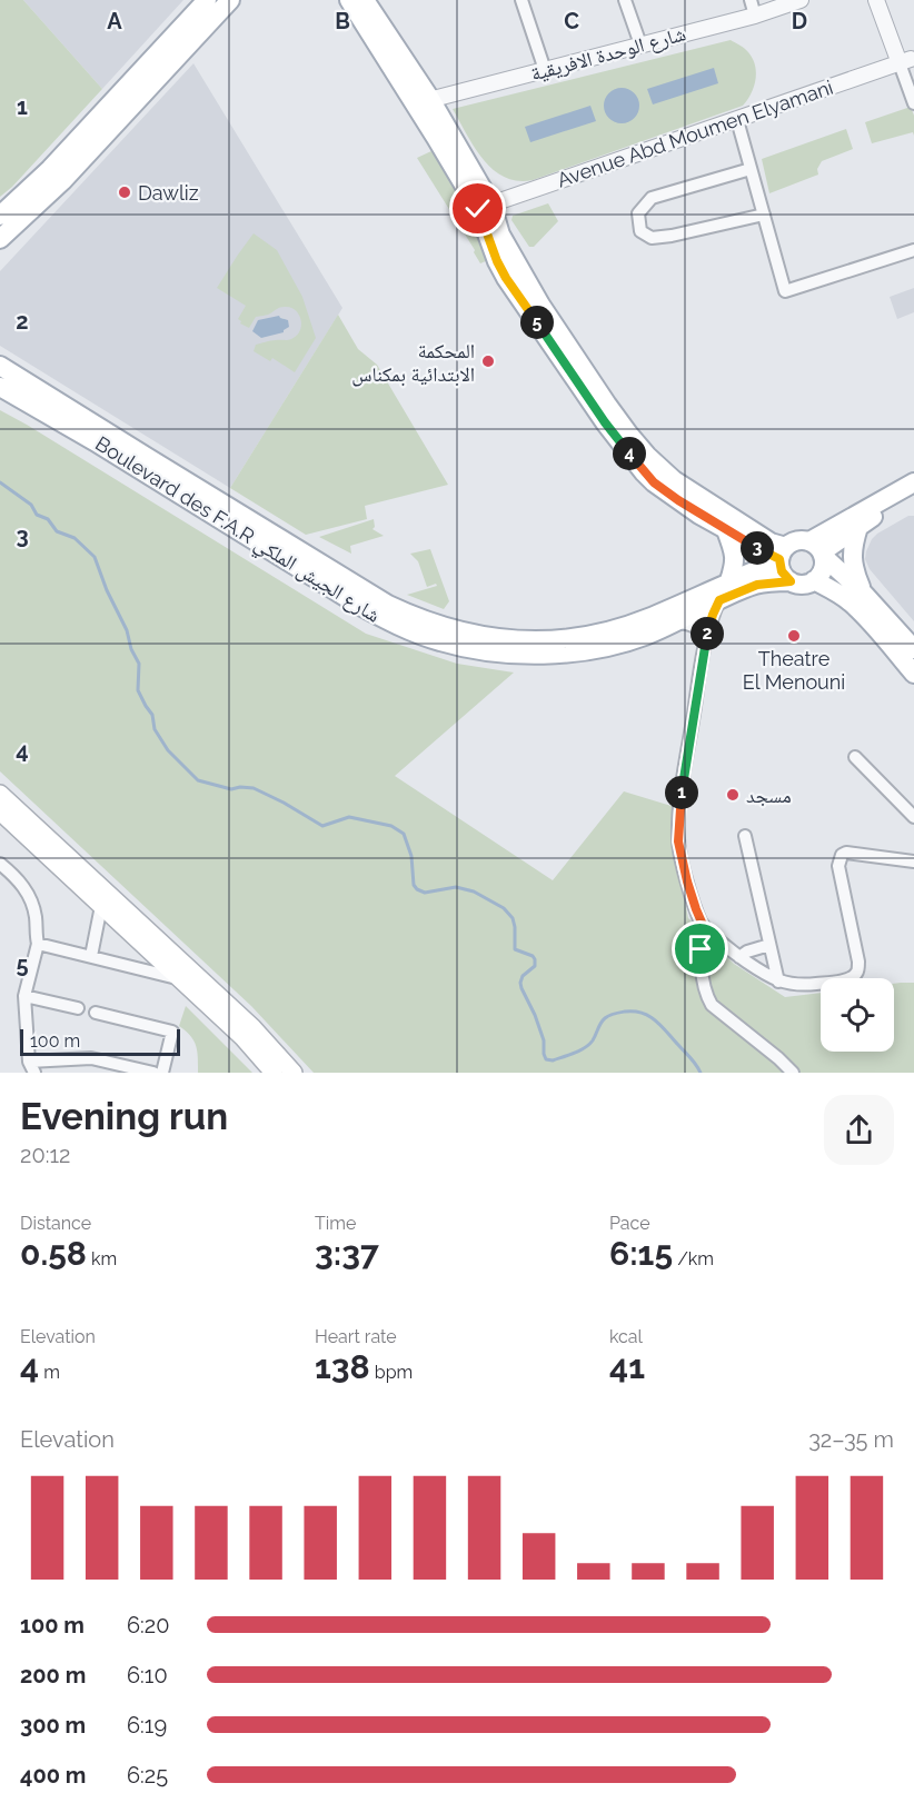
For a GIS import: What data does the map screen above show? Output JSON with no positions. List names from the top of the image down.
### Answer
{
  "streets": {
    "main road": ["Boulevard des F.A.R شارع الجيش الملكي"],
    "street": ["شارع الوحدة الافريقية", "Avenue Abd Moumen Elyamani"]
  },
  "places": [
    "Dawliz",
    "المحكمة الابتدائية بمكناس",
    "Theatre El Menouni",
    "مسجد"
  ],
  "scale_bar": "100 m",
  "page": {
    "pins": [
      "5",
      "4",
      "3",
      "2",
      "1"
    ],
    "scale": "100 m",
    "heading": ["Evening run", "20:12"],
    "stats": [
      ["Distance", "0.58 km"],
      ["Time", "3:37"],
      ["Pace", "6:15 /km"],
      ["Elevation", "4 m"],
      ["Heart rate", "138 bpm"],
      ["kcal", "41"]
    ],
    "chart": ["Elevation", "32–35 m"],
    "list": [
      {
        "name": "100 m",
        "note": "6:20"
      },
      {
        "name": "200 m",
        "note": "6:10"
      },
      {
        "name": "300 m",
        "note": "6:19"
      },
      {
        "name": "400 m",
        "note": "6:25"
      }
    ]
  },
  "grid": {
    "columns": [
      "A",
      "B",
      "C",
      "D"
    ],
    "rows": [
      "1",
      "2",
      "3",
      "4",
      "5"
    ]
  }
}
